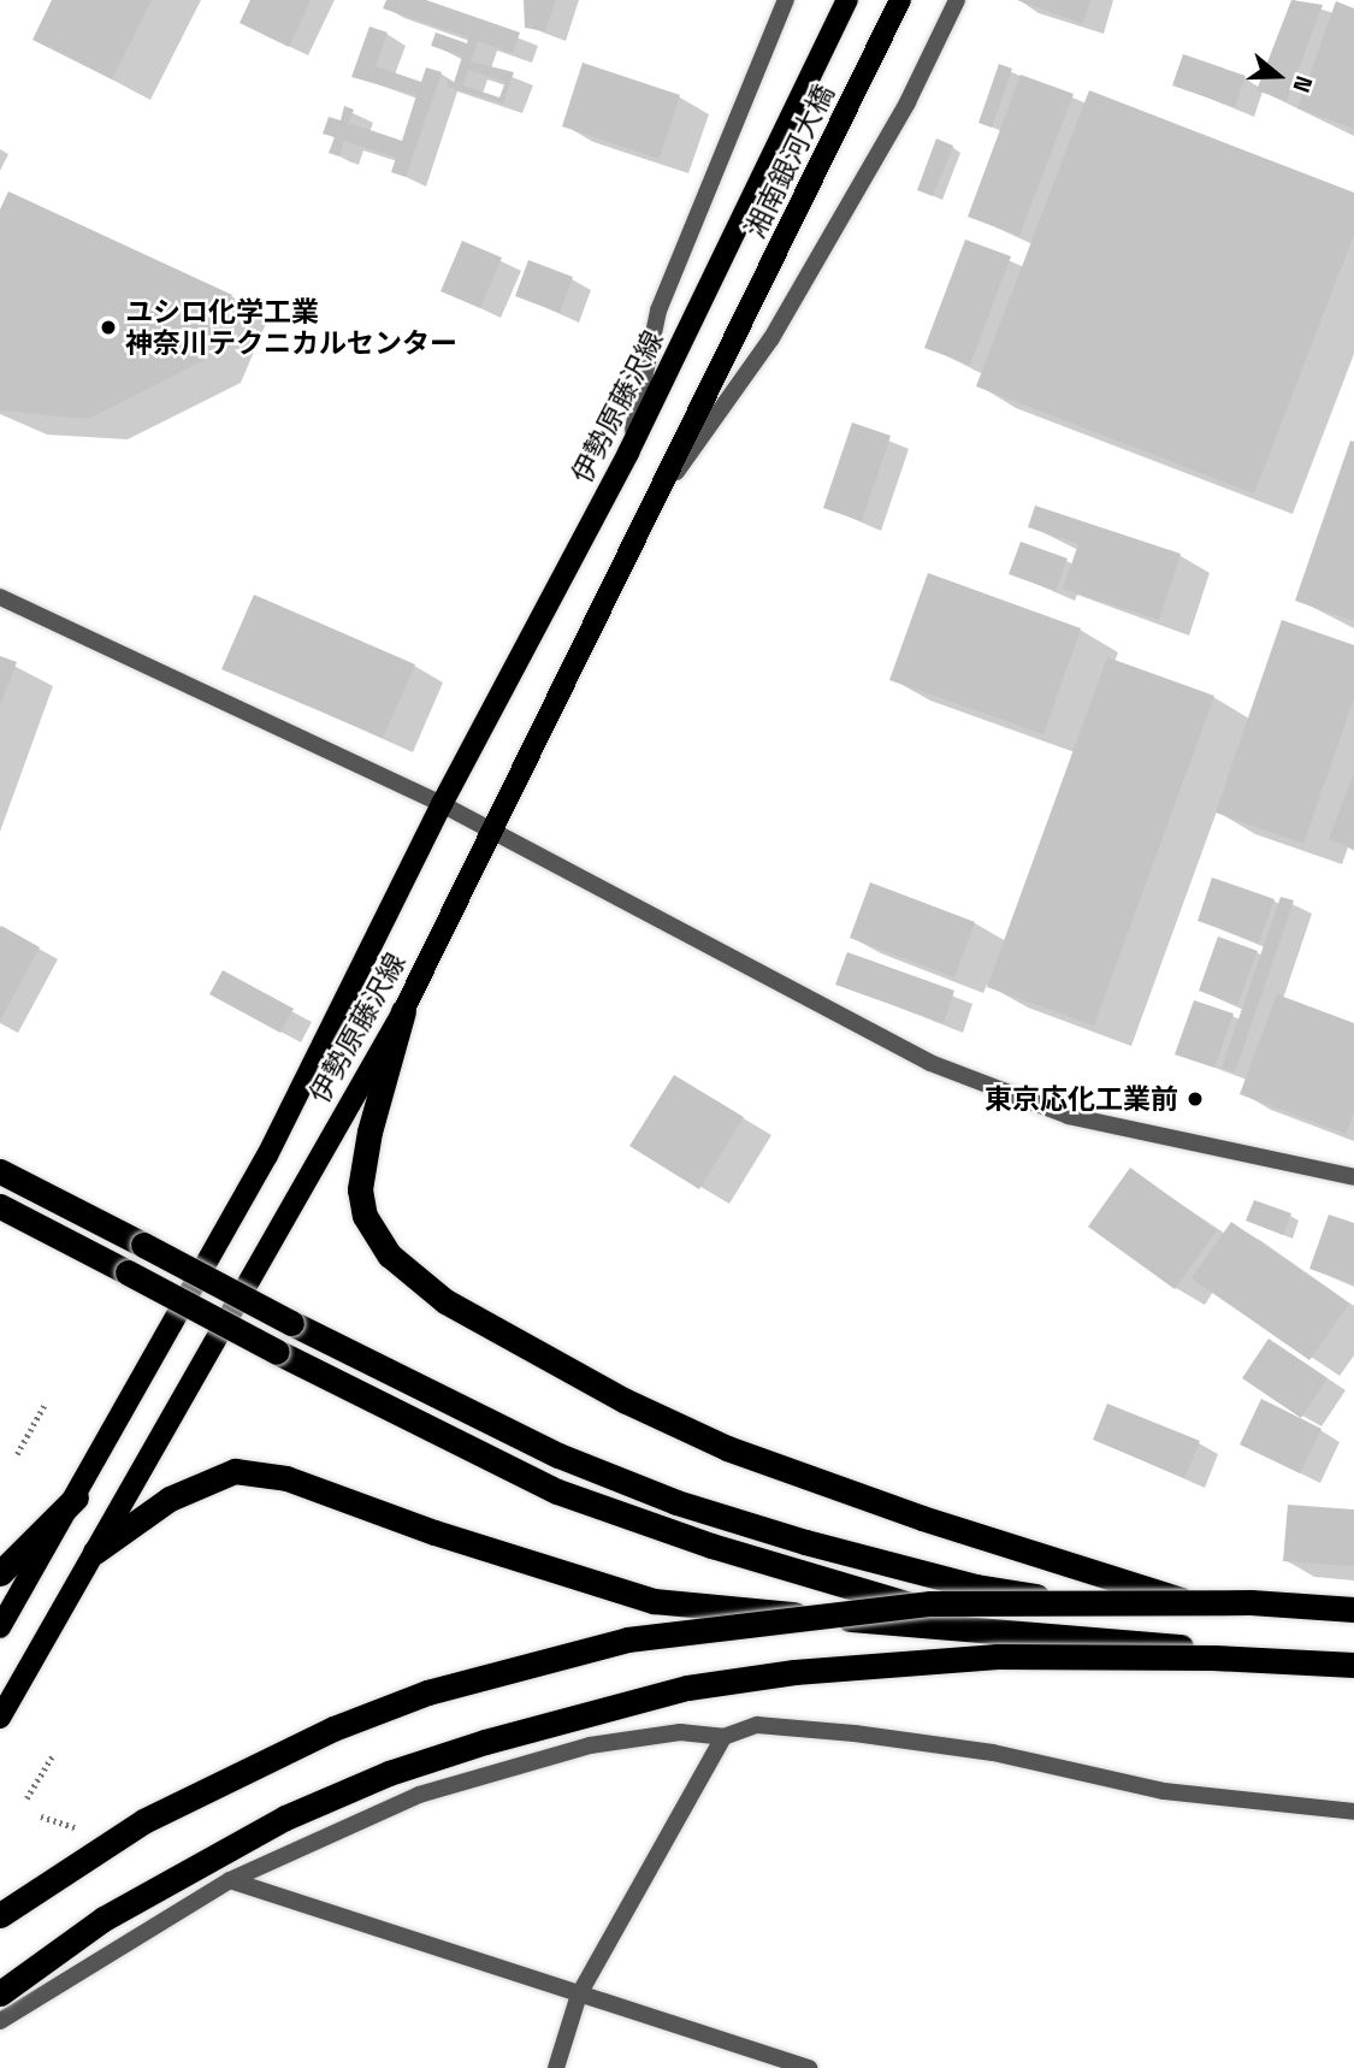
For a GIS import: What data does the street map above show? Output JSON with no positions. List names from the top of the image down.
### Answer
{
  "streets": {
    "main road": ["湘南銀河大橋", "伊勢原藤沢線"]
  },
  "crossings": [
    ["湘南銀河大橋", "伊勢原藤沢線"]
  ],
  "places": ["ユシロ化学工業 神奈川テクニカルセンター", "東京応化工業前"],
  "north": "right"
}
